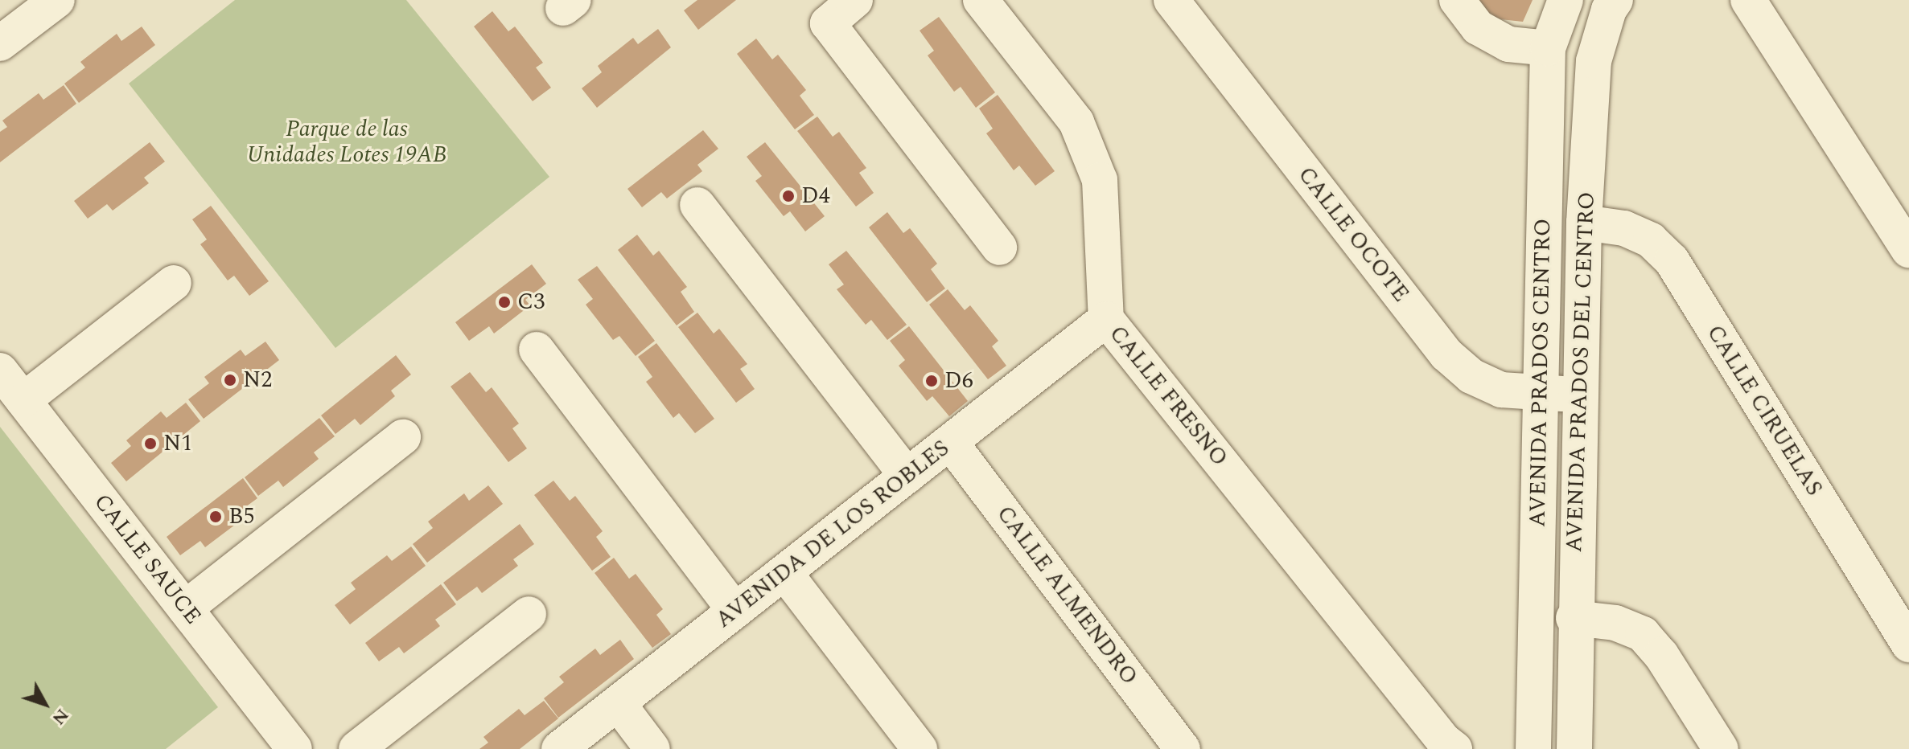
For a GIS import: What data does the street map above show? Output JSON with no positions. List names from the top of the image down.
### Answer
{
  "streets": {
    "street": [
      "CALLE OCOTE",
      "AVENIDA PRADOS DEL CENTRO",
      "AVENIDA PRADOS CENTRO",
      "CALLE FRESNO",
      "CALLE CIRUELAS",
      "AVENIDA DE LOS ROBLES",
      "CALLE SAUCE",
      "CALLE ALMENDRO"
    ]
  },
  "crossings": [
    ["CALLE OCOTE", "AVENIDA PRADOS DEL CENTRO"],
    ["CALLE OCOTE", "AVENIDA PRADOS CENTRO"],
    ["AVENIDA PRADOS DEL CENTRO", "CALLE CIRUELAS"],
    ["CALLE FRESNO", "AVENIDA DE LOS ROBLES"],
    ["AVENIDA DE LOS ROBLES", "CALLE ALMENDRO"]
  ],
  "parks": ["Parque de las Unidades Lotes 19AB"],
  "places": [
    "D4",
    "C3",
    "N2",
    "D6",
    "N1",
    "B5"
  ],
  "north": "bottom right"
}
